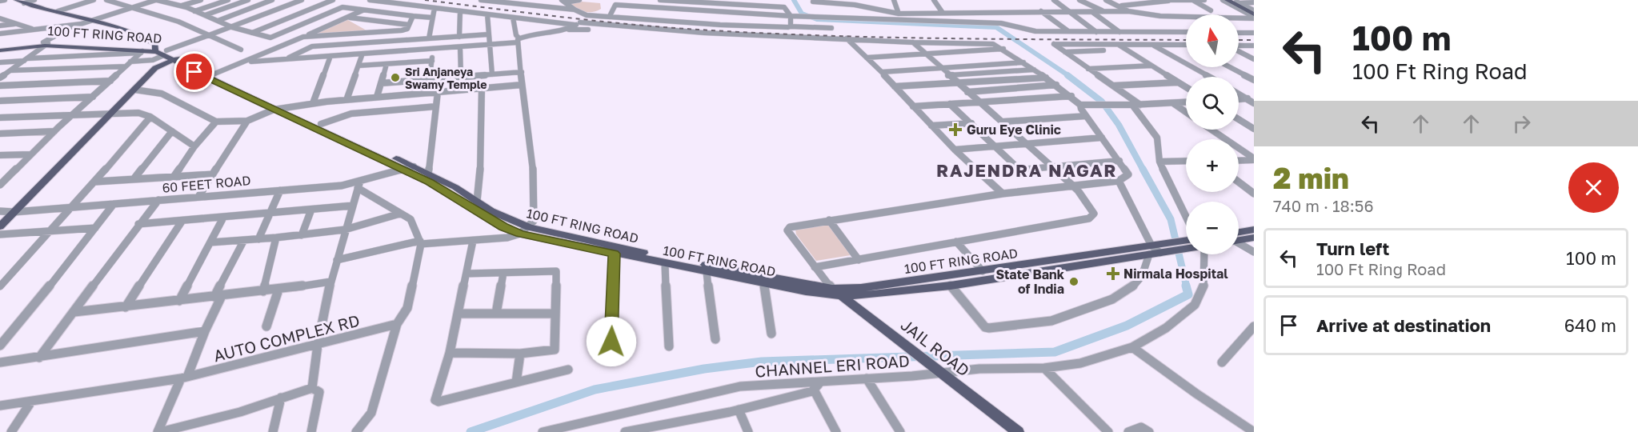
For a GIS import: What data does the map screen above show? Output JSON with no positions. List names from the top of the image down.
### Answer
{
  "streets": {
    "main road": ["100 FT RING ROAD", "JAIL ROAD"],
    "street": ["60 FEET ROAD", "AUTO COMPLEX RD", "CHANNEL ERI ROAD"]
  },
  "crossings": [
    ["100 FT RING ROAD", "60 FEET ROAD"],
    ["100 FT RING ROAD", "JAIL ROAD"],
    ["JAIL ROAD", "CHANNEL ERI ROAD"]
  ],
  "districts": ["RAJENDRA NAGAR"],
  "places": {
    "other": ["Sri Anjaneya Swamy Temple", "State Bank of India"],
    "health": ["Guru Eye Clinic", "Nirmala Hospital"]
  },
  "north": "top",
  "page": {
    "turn": ["100 m", "100 Ft Ring Road"],
    "map_buttons": ["+", "−"],
    "heading": ["2 min", "740 m · 18:56"],
    "list": [
      {
        "name": "Turn left",
        "note": "100 Ft Ring Road",
        "value": "100 m"
      },
      {
        "name": "Arrive at destination",
        "value": "640 m"
      }
    ]
  }
}
